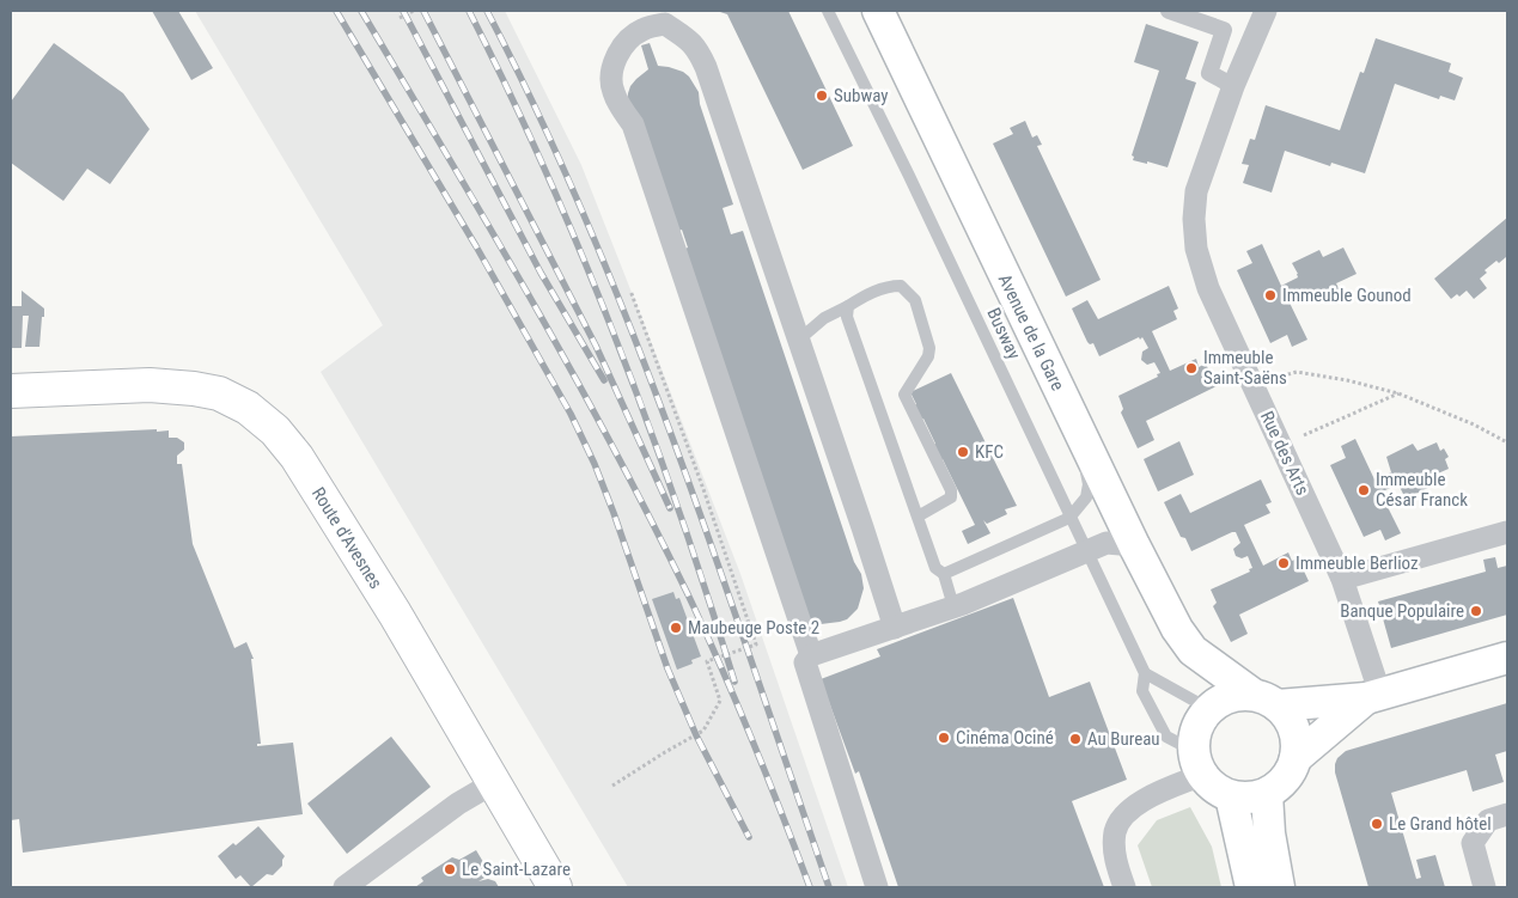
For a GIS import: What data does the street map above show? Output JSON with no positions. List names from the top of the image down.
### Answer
{
  "streets": {
    "main road": ["Avenue de la Gare", "Route d'Avesnes"],
    "street": ["Rue des Arts"],
    "lane": ["Busway"]
  },
  "crossings": [
    ["Avenue de la Gare", "Busway"]
  ],
  "places": [
    "Subway",
    "Immeuble Gounod",
    "Immeuble Saint-Saëns",
    "KFC",
    "Immeuble César Franck",
    "Immeuble Berlioz",
    "Banque Populaire",
    "Maubeuge Poste 2",
    "Cinéma Ociné",
    "Au Bureau",
    "Le Grand hôtel",
    "Le Saint-Lazare"
  ]
}
